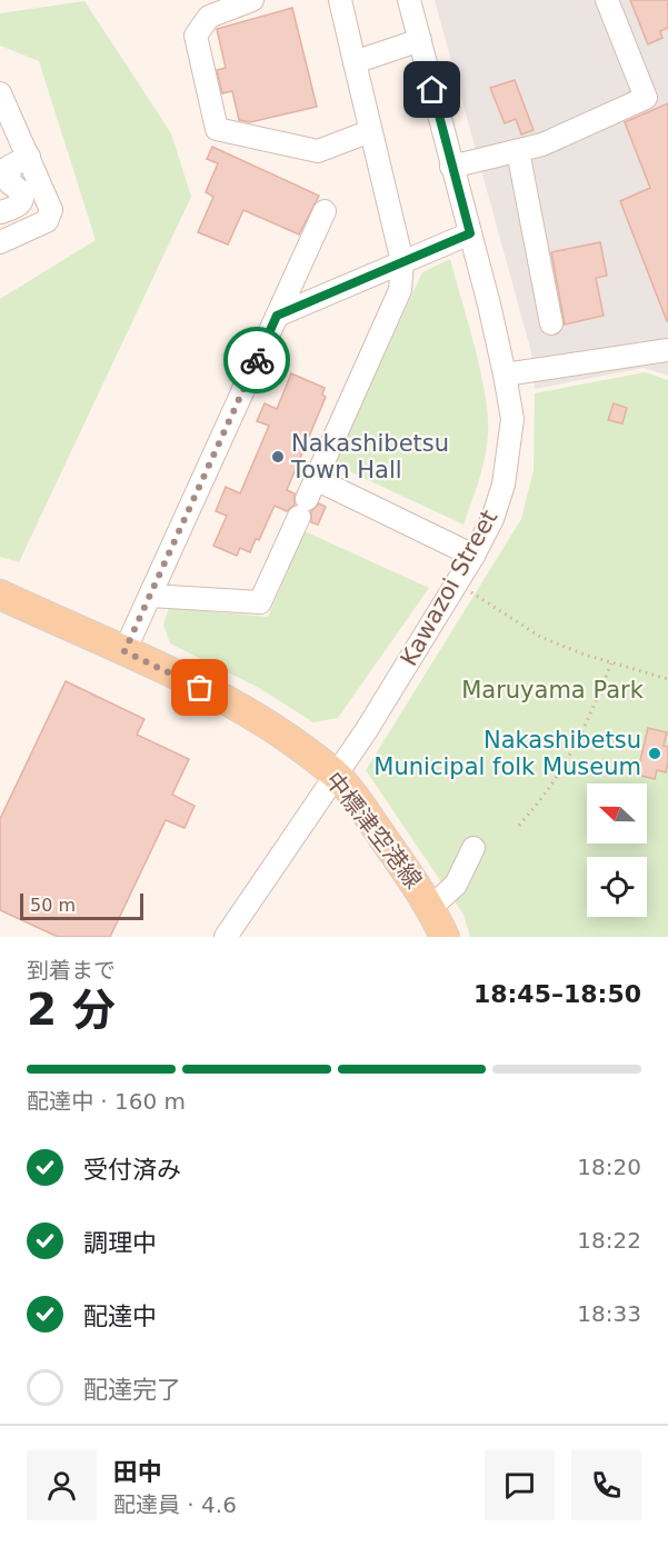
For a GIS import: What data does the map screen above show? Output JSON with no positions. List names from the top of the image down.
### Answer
{
  "streets": {
    "main road": ["中標津空港線"],
    "street": ["Kawazoi Street"]
  },
  "crossings": [
    ["Kawazoi Street", "中標津空港線"]
  ],
  "parks": ["Maruyama Park"],
  "places": ["Nakashibetsu Town Hall", "Nakashibetsu Municipal folk Museum"],
  "scale_bar": "50 m",
  "north": "left",
  "page": {
    "scale": "50 m",
    "heading": ["2 分", "到着まで", "18:45–18:50"],
    "panel": ["田中", "配達員 · 4.6"],
    "bar": "配達中 · 160 m",
    "list": [
      ["受付済み", "18:20"],
      ["調理中", "18:22"],
      ["配達中", "18:33"],
      "配達完了"
    ]
  }
}
